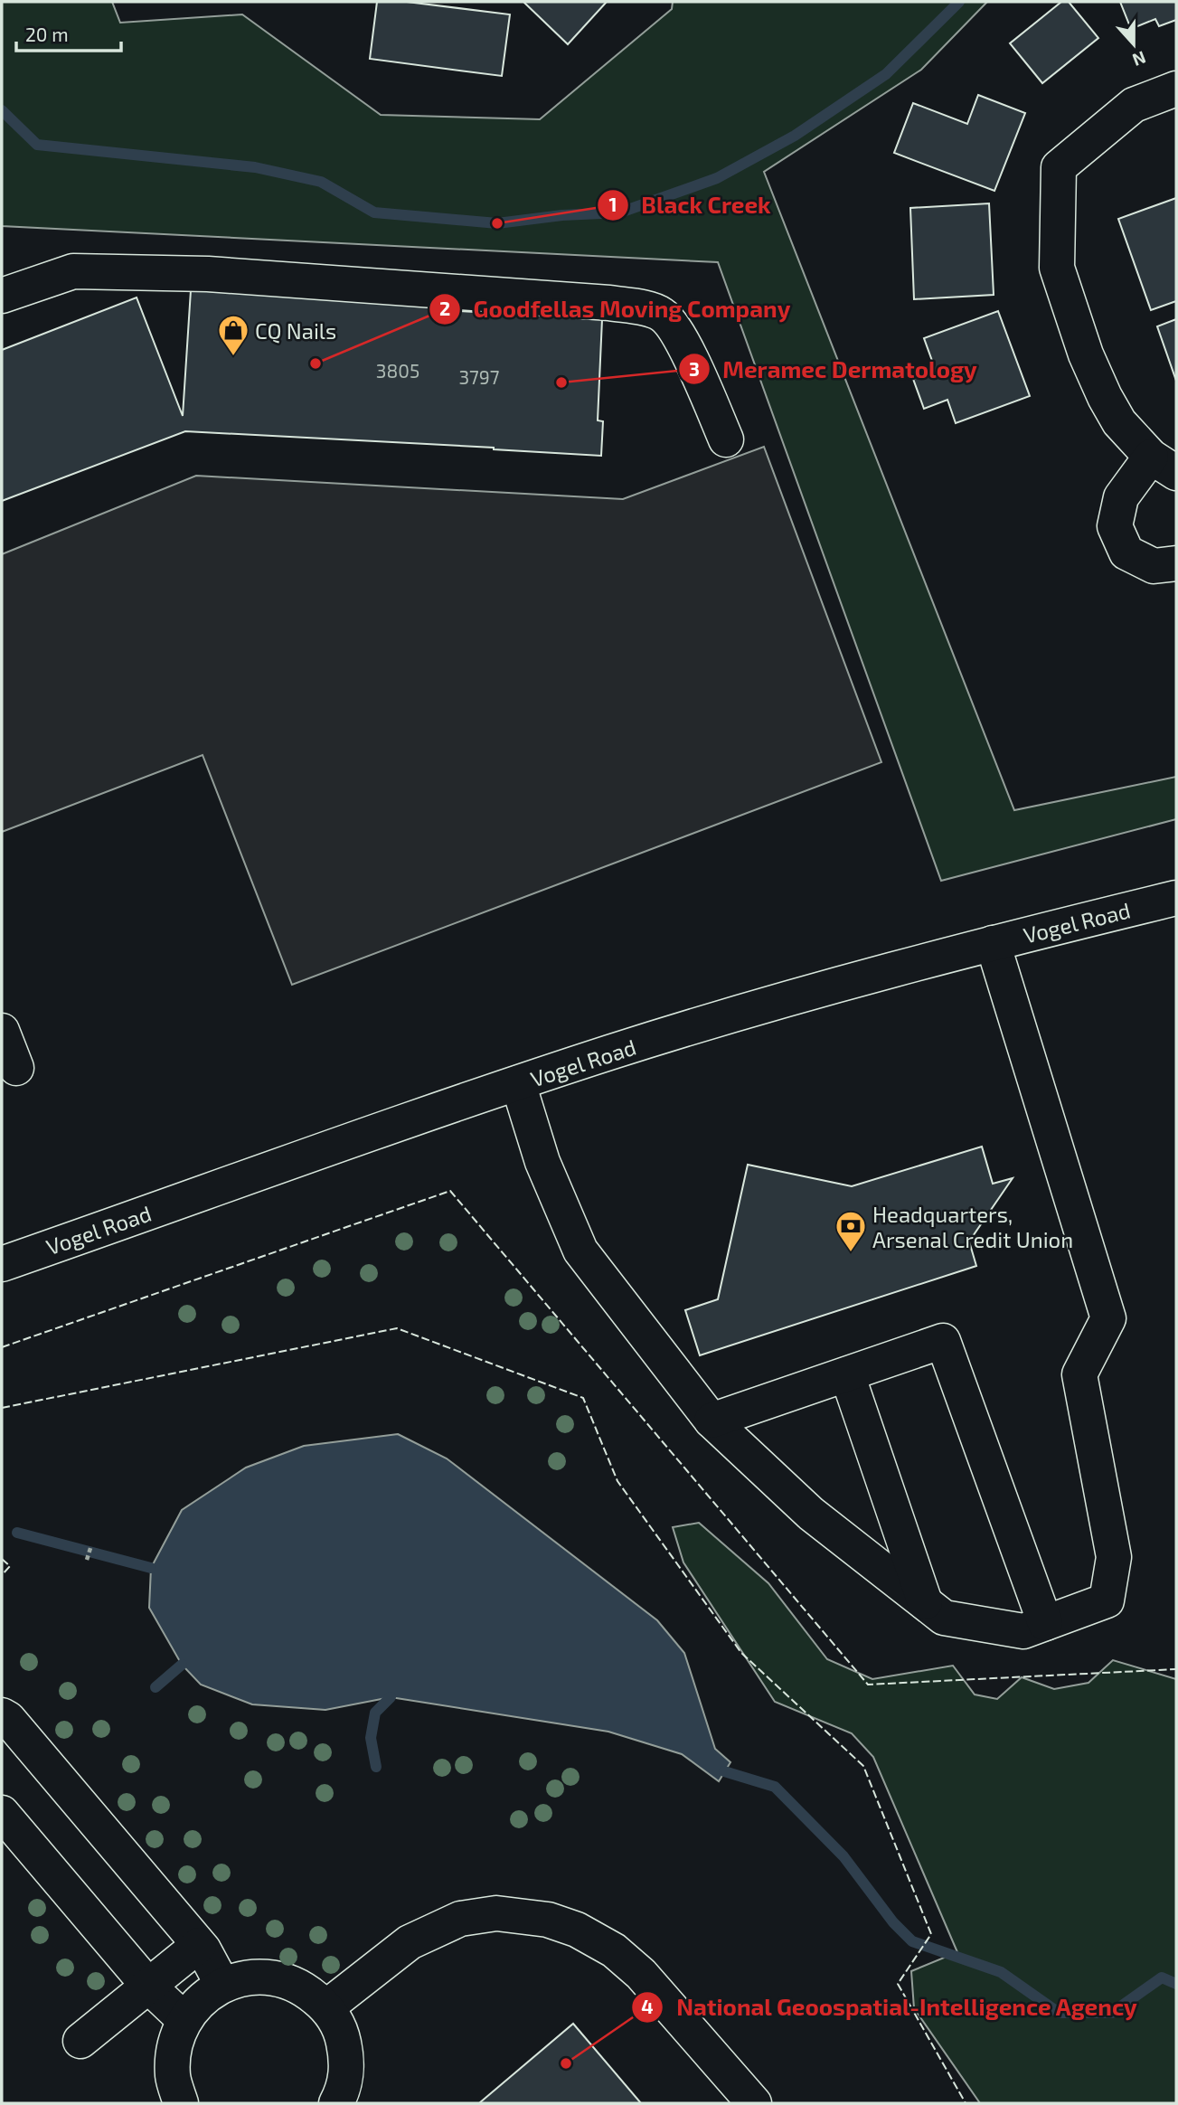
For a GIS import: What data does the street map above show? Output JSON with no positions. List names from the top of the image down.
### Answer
{
  "streets": {
    "main road": ["Vogel Road"]
  },
  "places": {
    "other": [
      "Black Creek",
      "Goodfellas Moving Company",
      "Meramec Dermatology",
      "National Geoospatial-Intelligence Agency"
    ],
    "shop": ["CQ Nails"],
    "bank": ["Headquarters, Arsenal Credit Union"]
  },
  "house_numbers": ["3805", "3797"],
  "scale_bar": "20 m",
  "north": "bottom"
}
